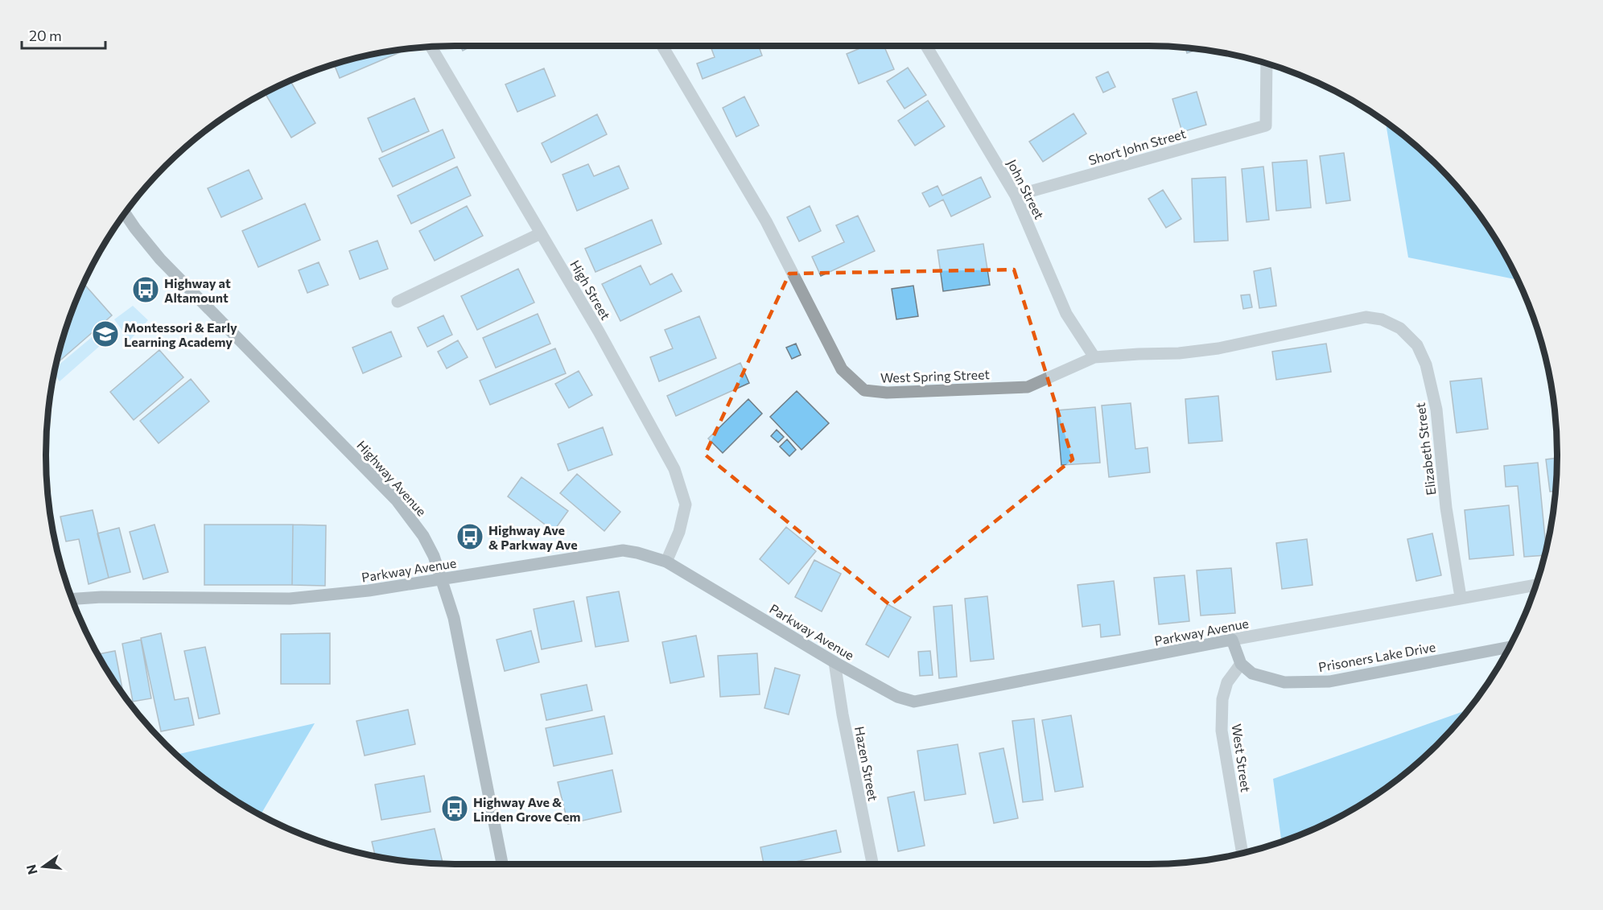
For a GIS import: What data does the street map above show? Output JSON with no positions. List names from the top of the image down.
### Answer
{
  "streets": {
    "street": [
      "Short John Street",
      "John Street",
      "High Street",
      "West Spring Street",
      "Elizabeth Street",
      "Highway Avenue",
      "Parkway Avenue",
      "Prisoners Lake Drive",
      "West Street",
      "Hazen Street"
    ]
  },
  "crossings": [
    ["Short John Street", "John Street"],
    ["John Street", "West Spring Street"],
    ["High Street", "Parkway Avenue"],
    ["West Spring Street", "Elizabeth Street"],
    ["Elizabeth Street", "Parkway Avenue"],
    ["Parkway Avenue", "Hazen Street"],
    ["Prisoners Lake Drive", "West Street"]
  ],
  "places": {
    "bus stop": ["Highway at Altamount", "Highway Ave & Parkway Ave", "Highway Ave & Linden Grove Cem"],
    "school or university": ["Montessori & Early Learning Academy"]
  },
  "scale_bar": "20 m",
  "north": "left"
}
